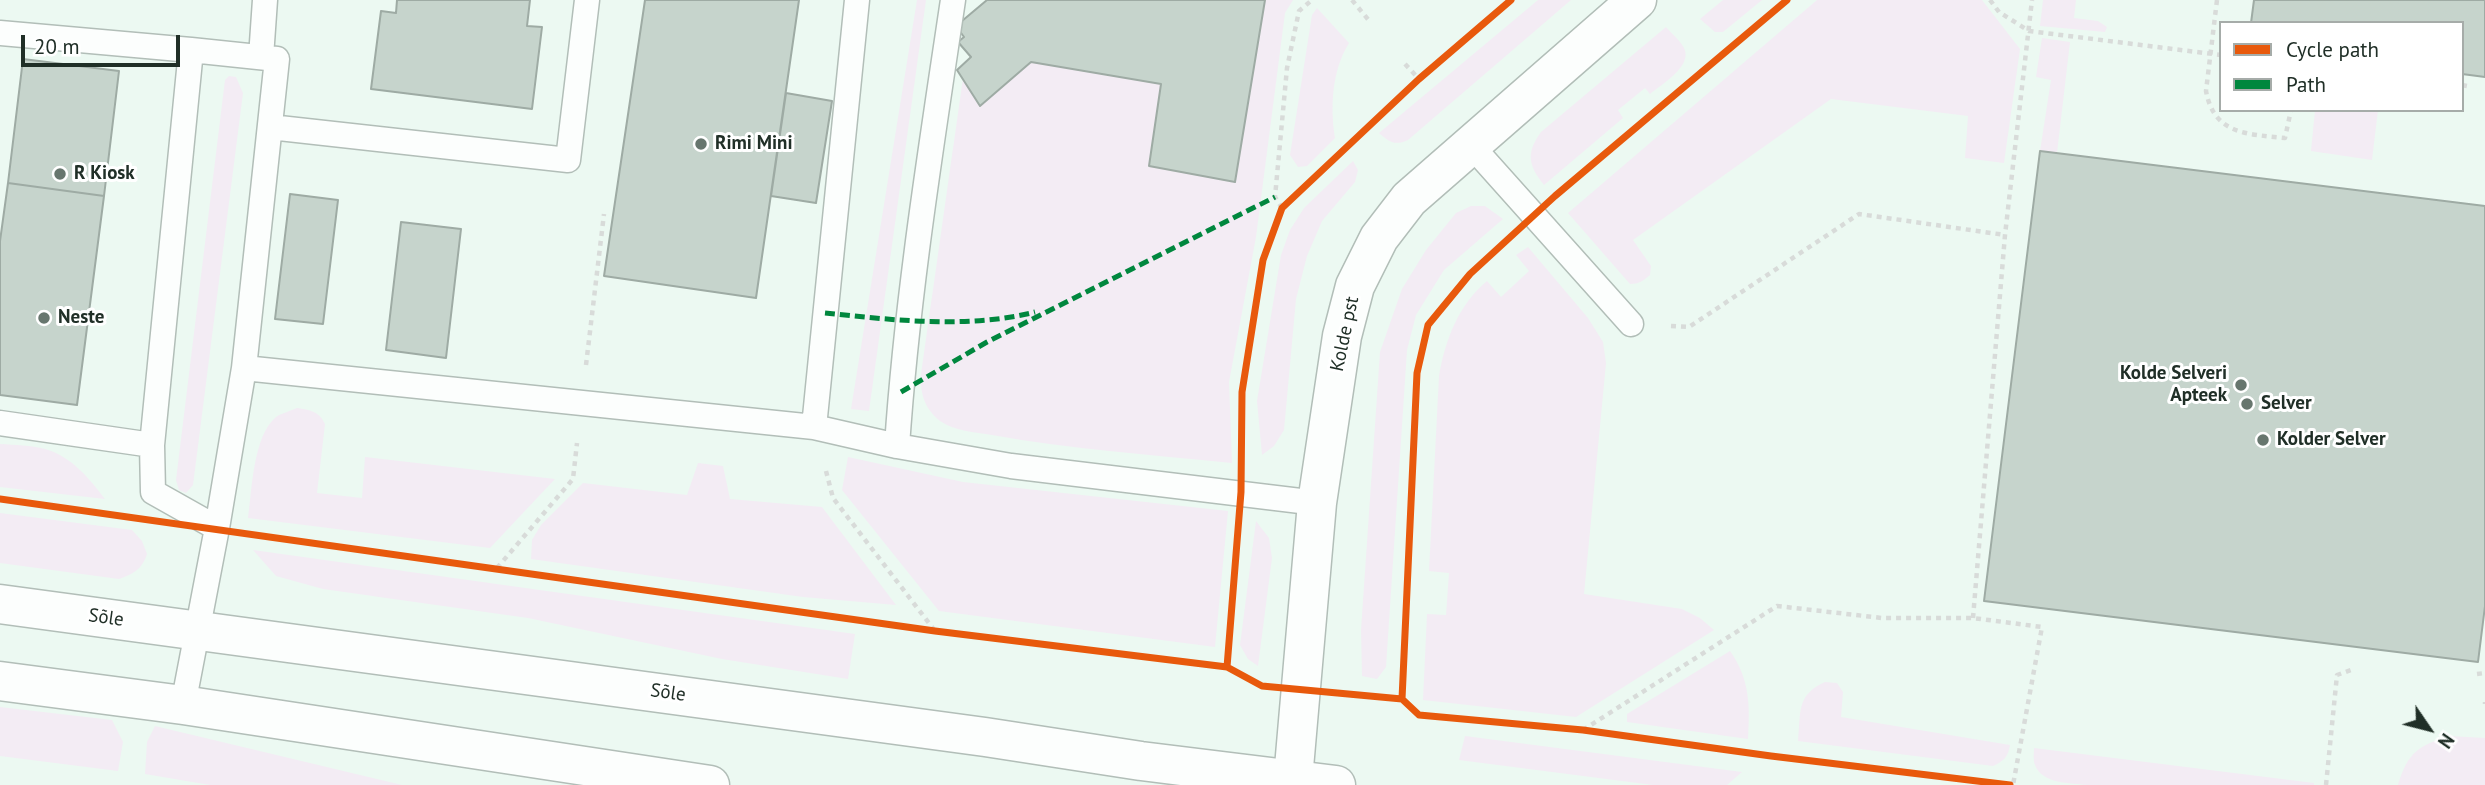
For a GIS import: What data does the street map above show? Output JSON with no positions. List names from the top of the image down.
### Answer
{
  "streets": {
    "main road": ["Kolde pst", "Sõle"]
  },
  "crossings": [
    ["Kolde pst", "Sõle"]
  ],
  "places": [
    "Rimi Mini",
    "R Kiosk",
    "Neste",
    "Kolde Selveri Apteek",
    "Selver",
    "Kolder Selver"
  ],
  "legend": ["Cycle path", "Path"],
  "scale_bar": "20 m",
  "north": "bottom right"
}
